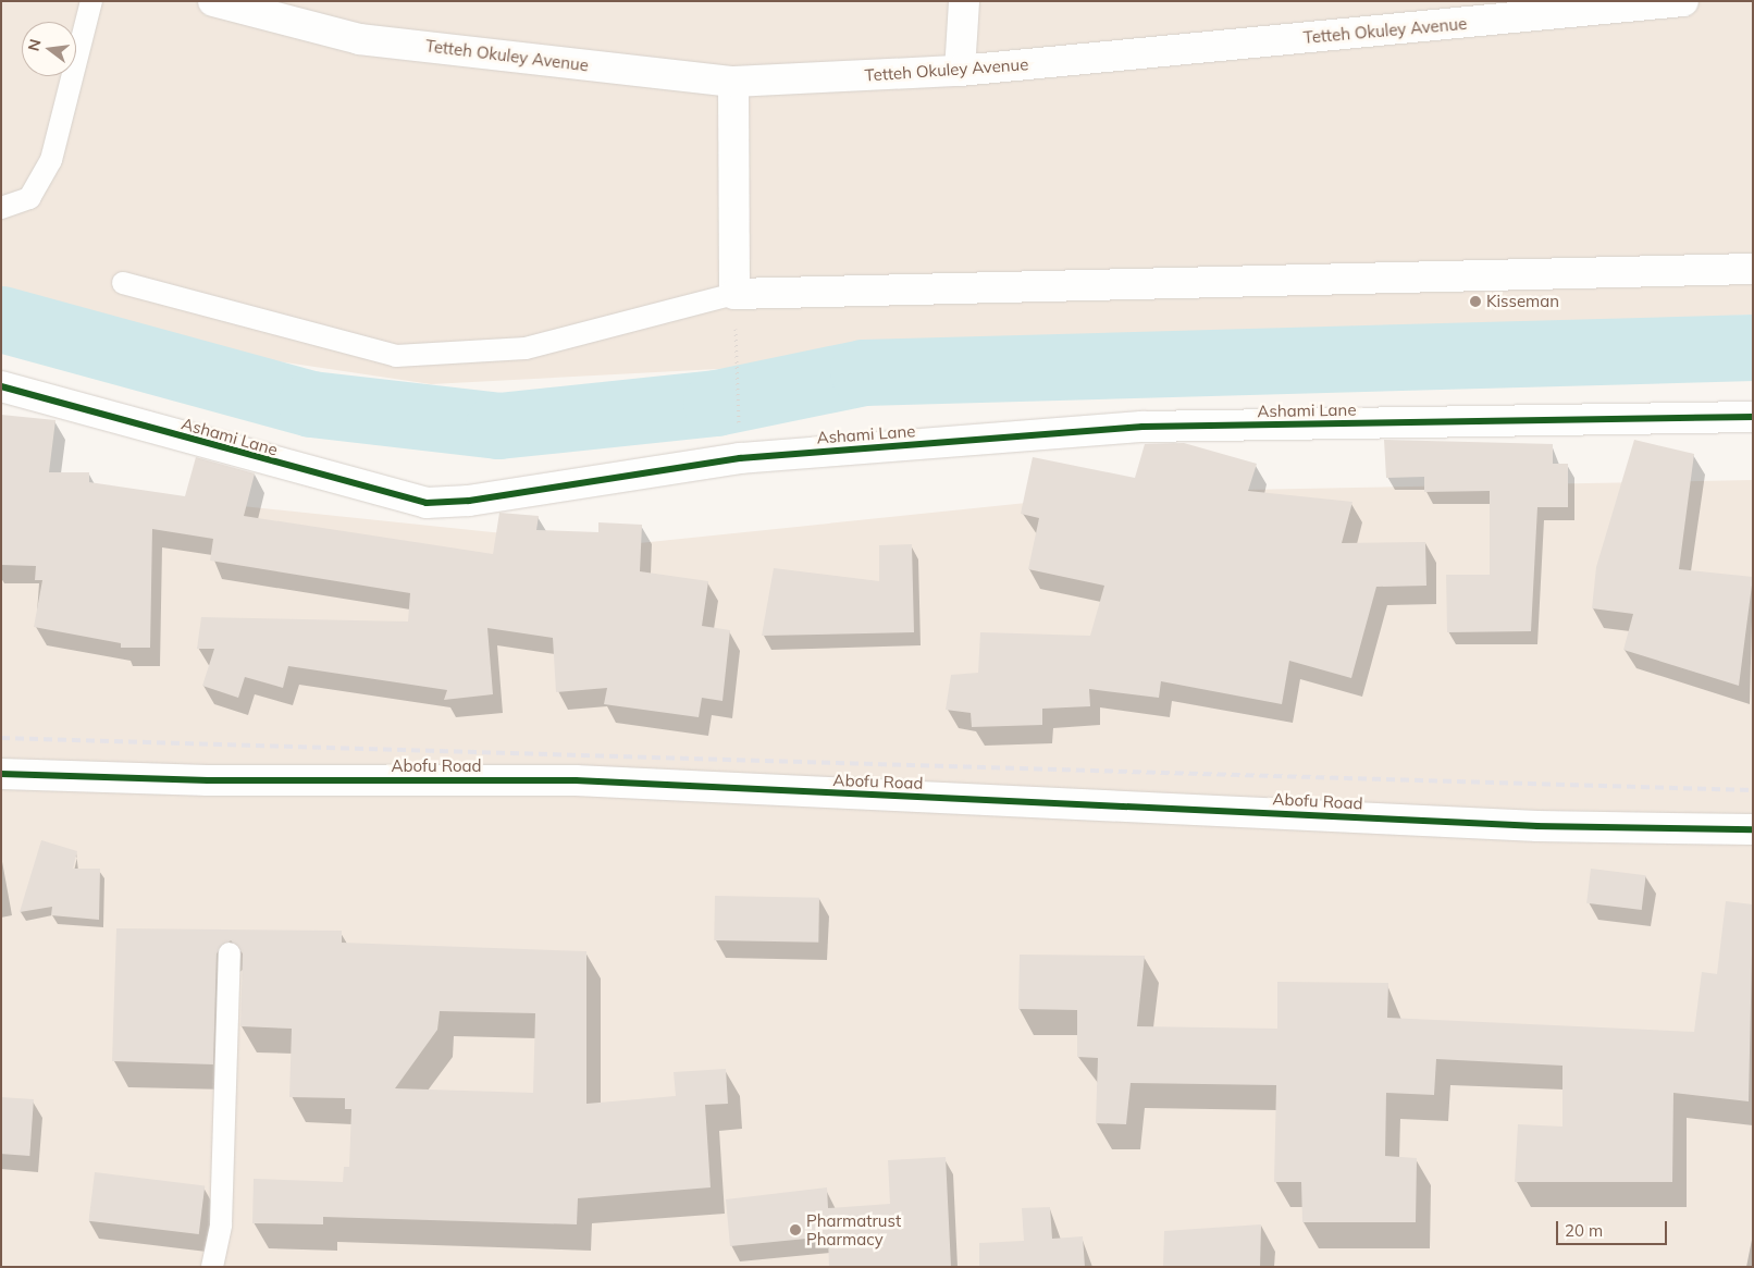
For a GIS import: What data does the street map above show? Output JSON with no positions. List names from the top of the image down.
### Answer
{
  "streets": {
    "street": ["Tetteh Okuley Avenue", "Ashami Lane", "Abofu Road"]
  },
  "places": ["Kisseman", "Pharmatrust Pharmacy"],
  "scale_bar": "20 m",
  "north": "left"
}
